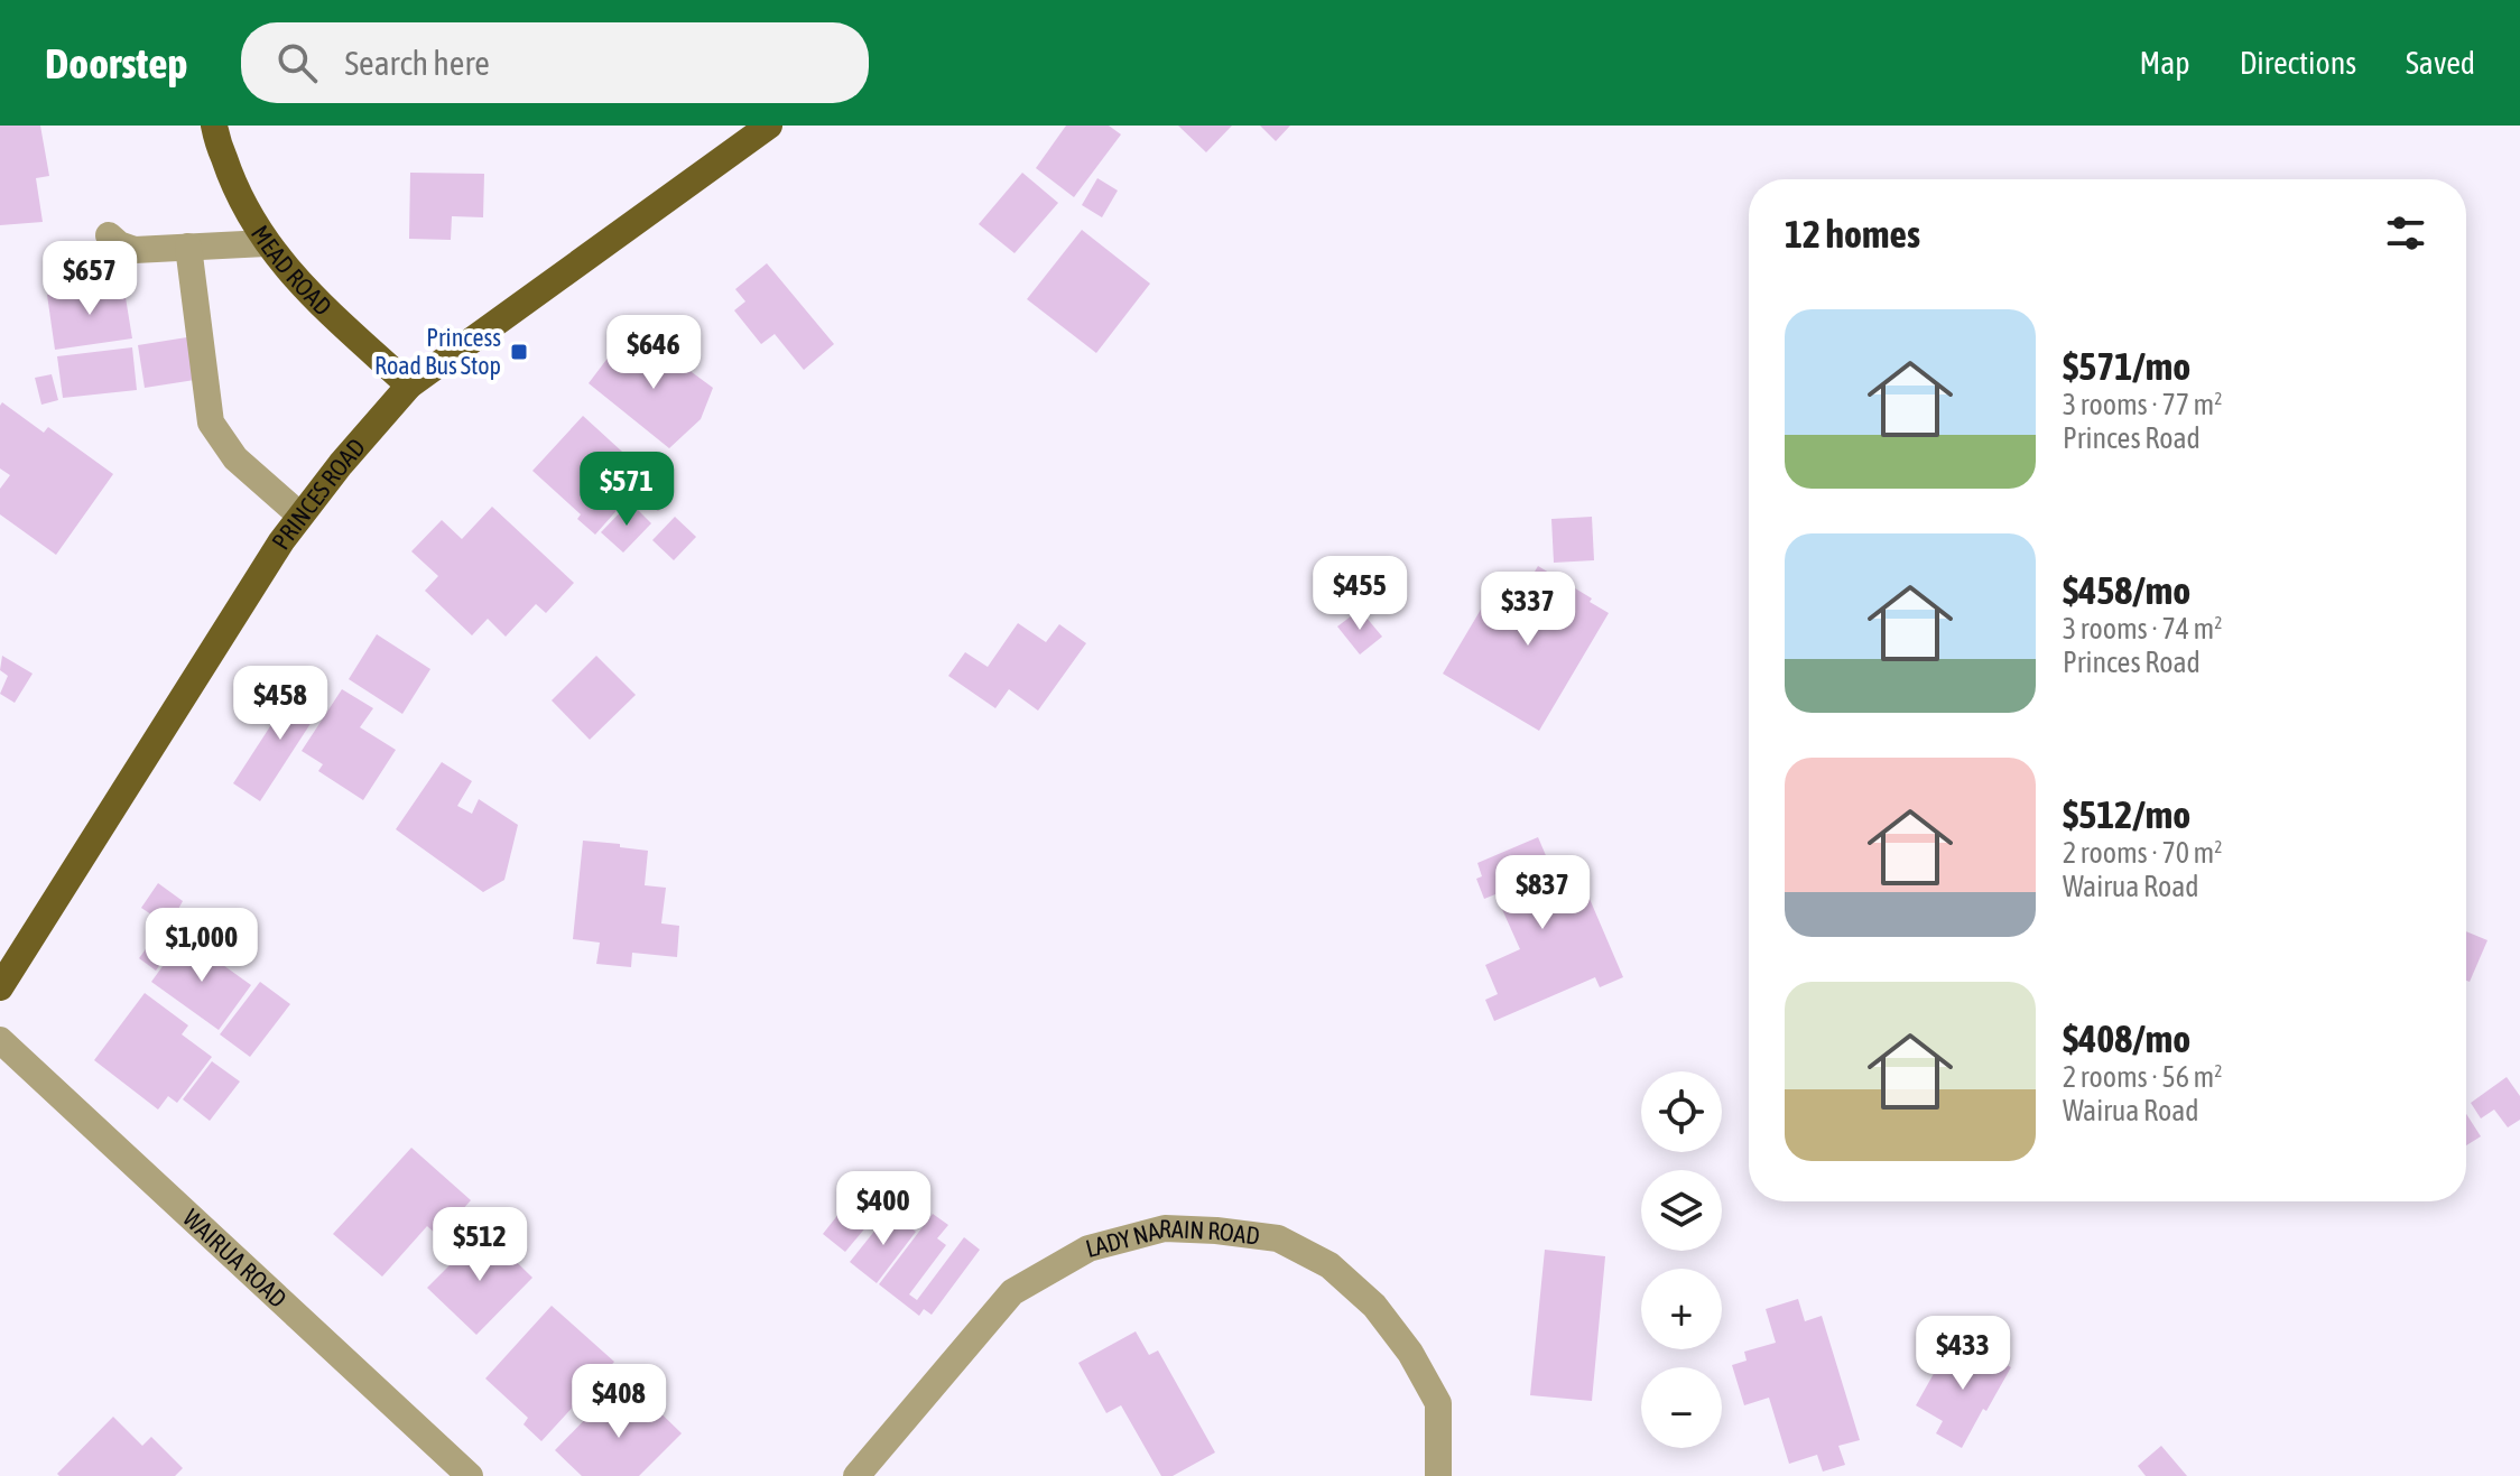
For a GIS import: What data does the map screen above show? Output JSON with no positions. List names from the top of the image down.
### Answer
{
  "streets": {
    "main road": ["MEAD ROAD", "PRINCES ROAD"],
    "street": ["LADY NARAIN ROAD", "WAIRUA ROAD"]
  },
  "crossings": [
    ["MEAD ROAD", "PRINCES ROAD"]
  ],
  "places": {
    "transit": ["Princess Road Bus Stop"]
  },
  "page": {
    "header": "Doorstep",
    "search": "Search here",
    "nav": ["Map", "Directions", "Saved"],
    "heading": "12 homes",
    "price": [
      "$657",
      "$646",
      "$571",
      "$455",
      "$337",
      "$458",
      "$837",
      "$1,000",
      "$400",
      "$512",
      "$433",
      "$408"
    ],
    "list": [
      {
        "name": "$571/mo",
        "note": "3 rooms · 77 m² · Princes Road"
      },
      {
        "name": "$458/mo",
        "note": "3 rooms · 74 m² · Princes Road"
      },
      {
        "name": "$512/mo",
        "note": "2 rooms · 70 m² · Wairua Road"
      },
      {
        "name": "$408/mo",
        "note": "2 rooms · 56 m² · Wairua Road"
      }
    ],
    "map_buttons": ["+", "−"]
  }
}
